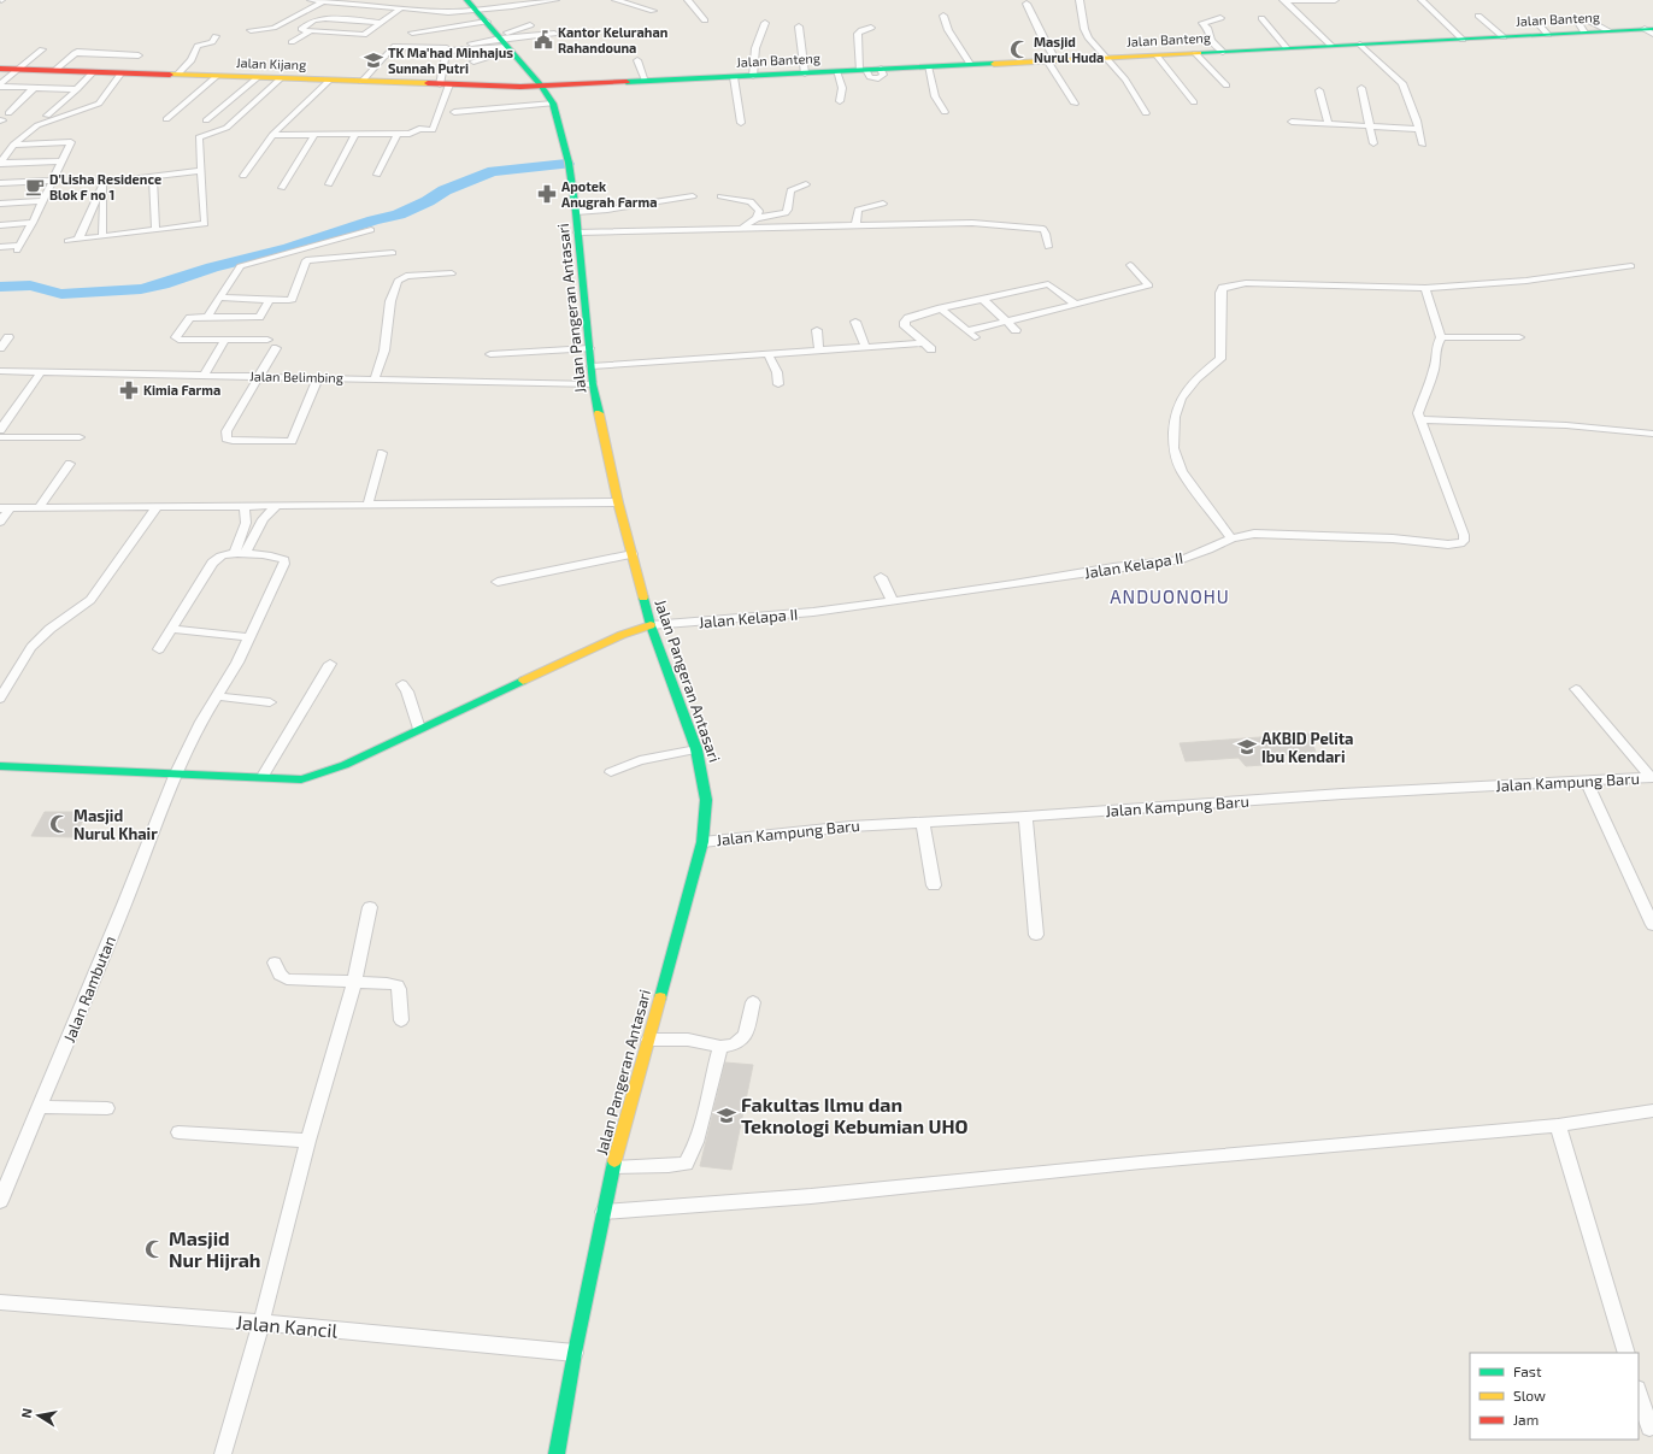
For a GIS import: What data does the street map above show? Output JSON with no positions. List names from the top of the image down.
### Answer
{
  "streets": {
    "street": [
      "Jalan Banteng",
      "Jalan Kijang",
      "Jalan Pangeran Antasari",
      "Jalan Belimbing",
      "Jalan Kelapa II",
      "Jalan Kampung Baru",
      "Jalan Rambutan",
      "Jalan Kancil"
    ]
  },
  "crossings": [
    ["Jalan Banteng", "Jalan Kijang"],
    ["Jalan Banteng", "Jalan Pangeran Antasari"],
    ["Jalan Kijang", "Jalan Pangeran Antasari"],
    ["Jalan Pangeran Antasari", "Jalan Belimbing"],
    ["Jalan Pangeran Antasari", "Jalan Kelapa II"],
    ["Jalan Pangeran Antasari", "Jalan Kampung Baru"],
    ["Jalan Pangeran Antasari", "Jalan Kancil"]
  ],
  "districts": ["ANDUONOHU"],
  "places": {
    "public building": ["Kantor Kelurahan Rahandouna"],
    "mosque": ["Masjid Nurul Huda", "Masjid Nurul Khair", "Masjid Nur Hijrah"],
    "school or university": ["TK Ma'had Minhajus Sunnah Putri", "AKBID Pelita Ibu Kendari", "Fakultas Ilmu dan Teknologi Kebumian UHO"],
    "cafe": ["D'Lisha Residence Blok F no 1"],
    "pharmacy": ["Apotek Anugrah Farma", "Kimia Farma"]
  },
  "legend": ["Fast", "Slow", "Jam"],
  "north": "left"
}
